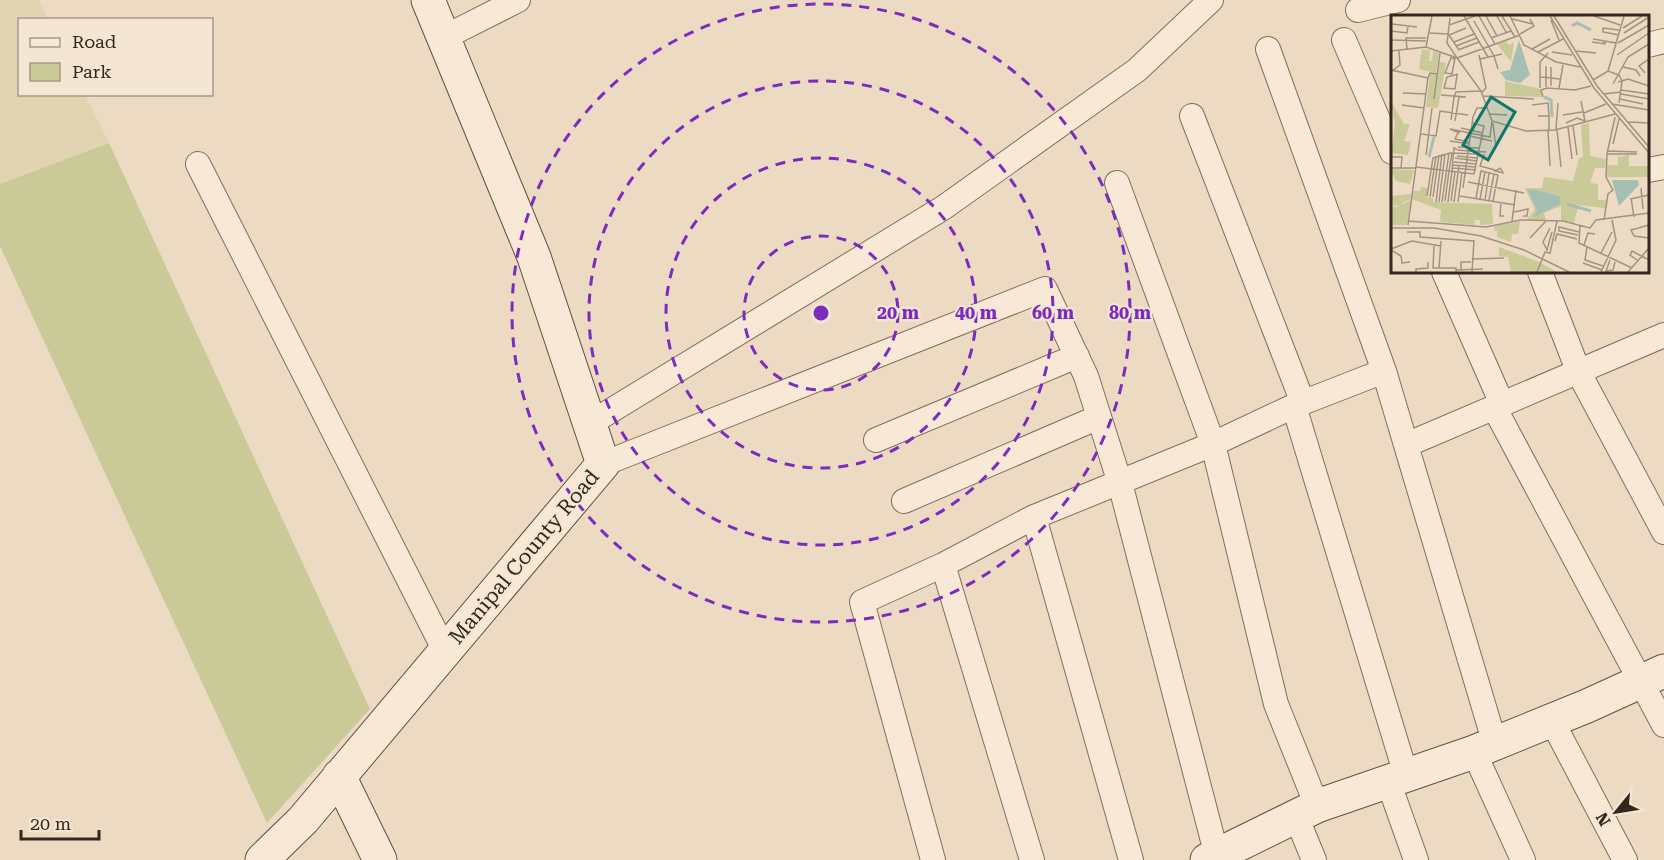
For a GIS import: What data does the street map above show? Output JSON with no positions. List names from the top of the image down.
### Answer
{
  "streets": {
    "main road": ["Manipal County Road"]
  },
  "legend": ["Road", "Park"],
  "scale_bar": "20 m",
  "north": "bottom left",
  "rings": [
    "20 m",
    "40 m",
    "60 m",
    "80 m"
  ]
}
